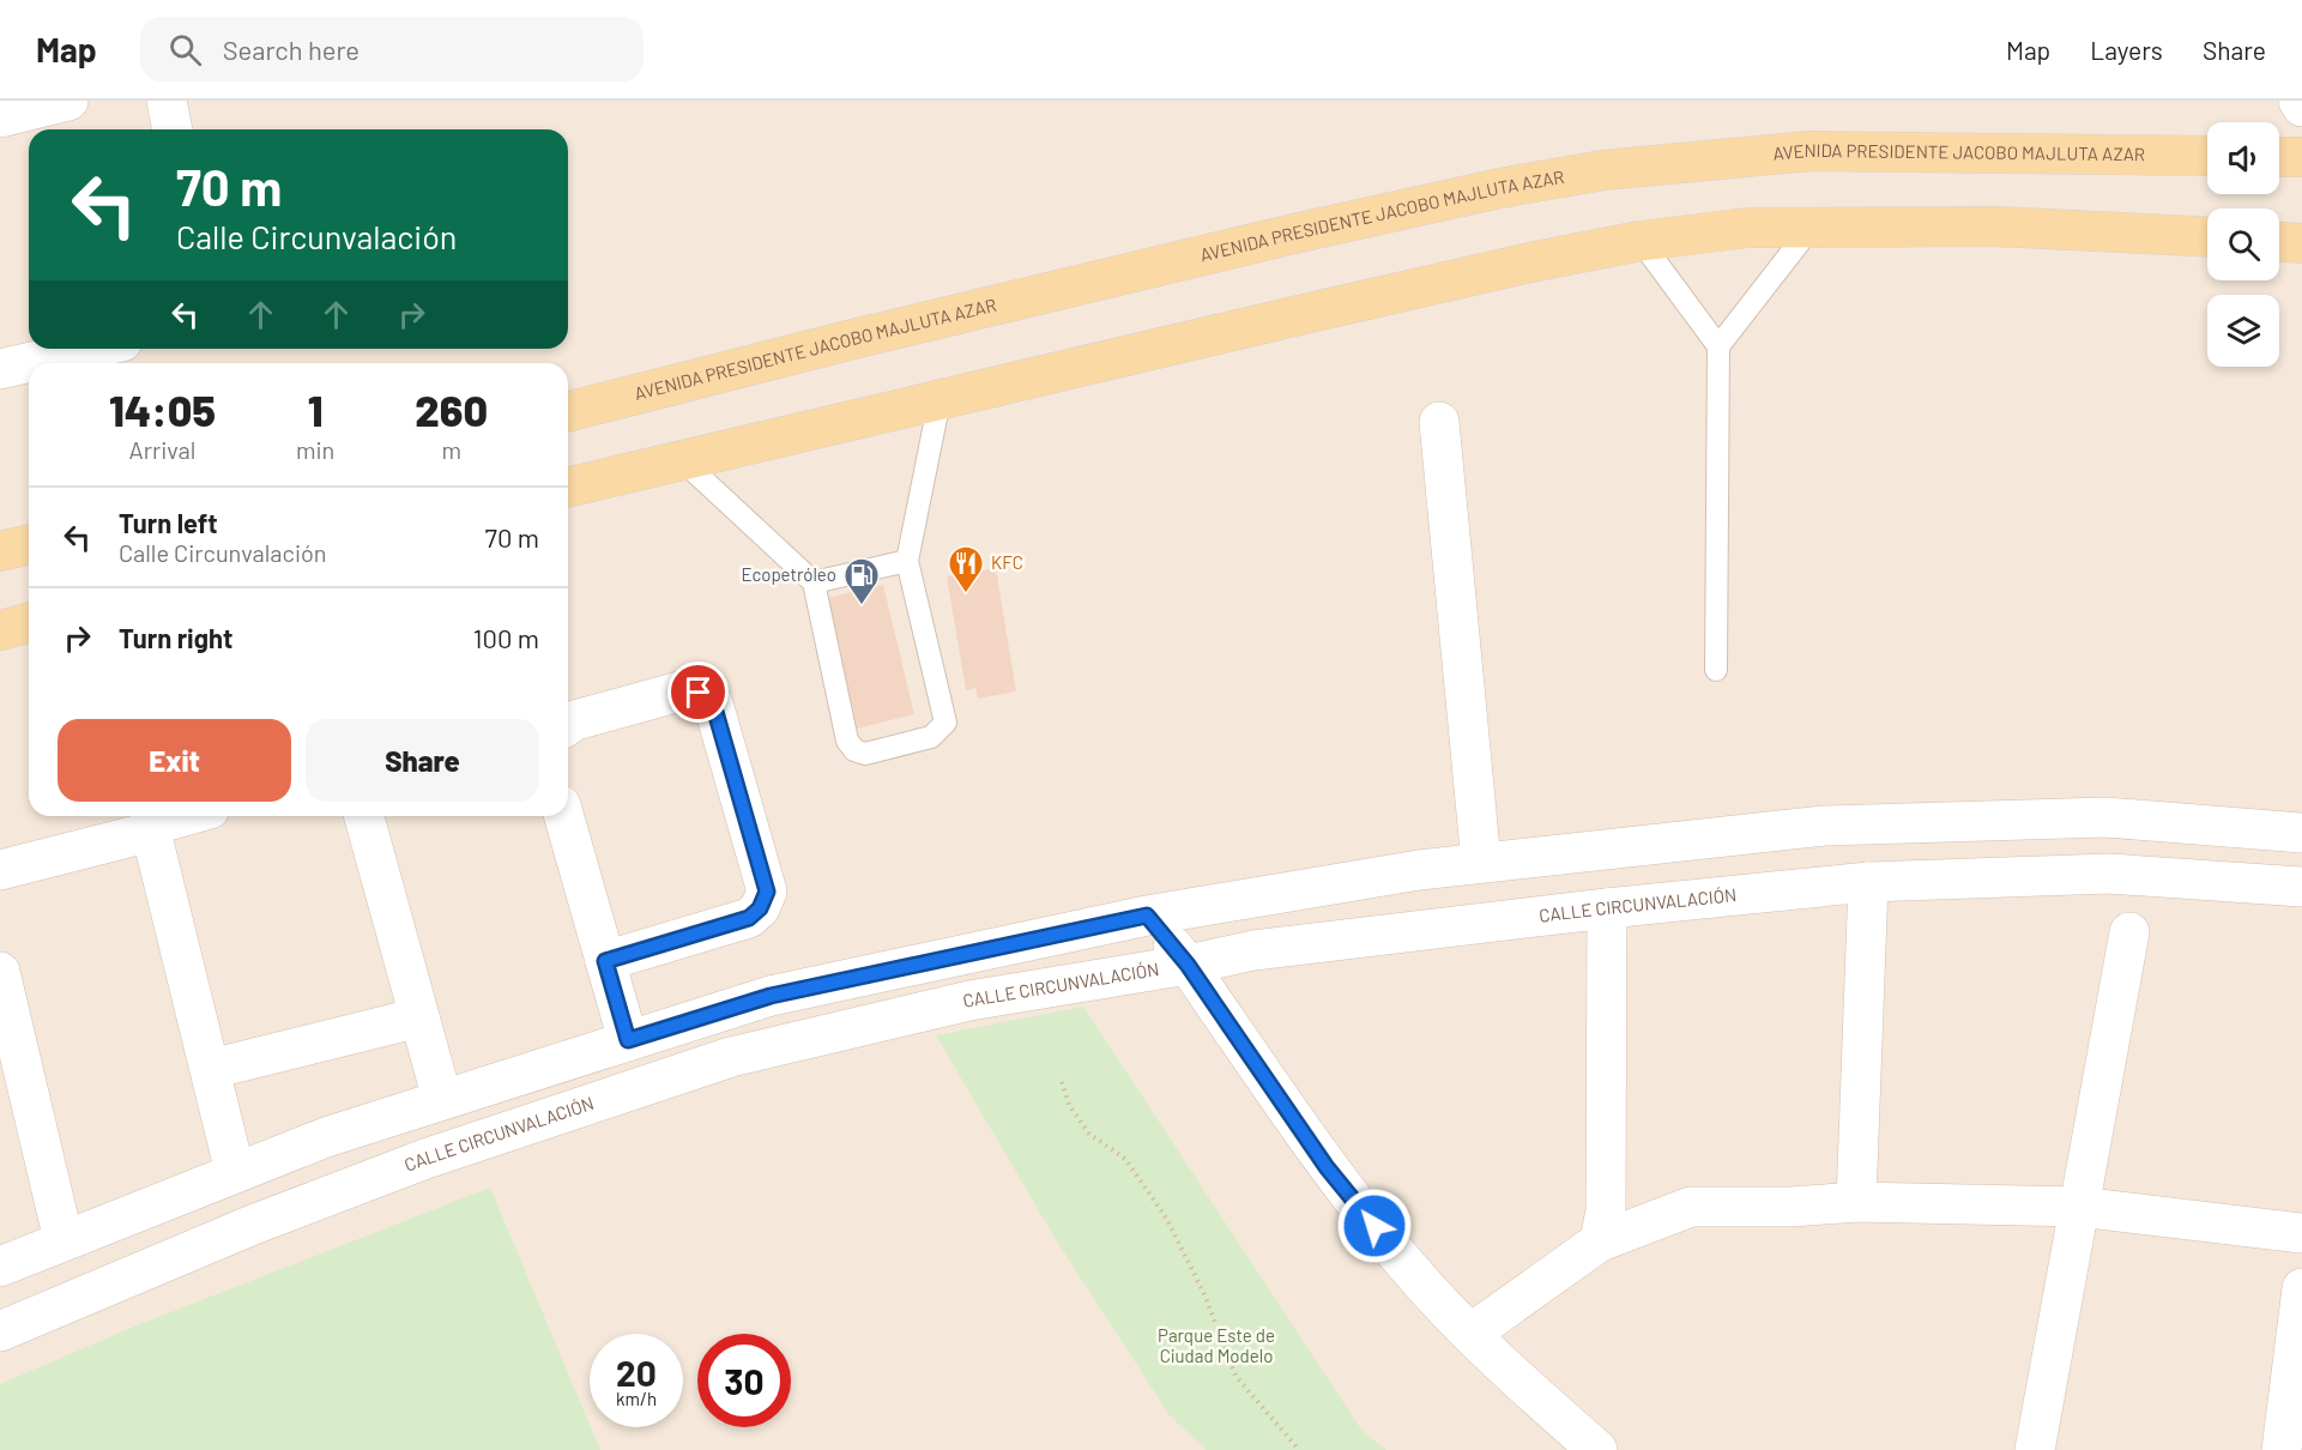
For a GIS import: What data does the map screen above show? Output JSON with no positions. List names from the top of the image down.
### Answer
{
  "streets": {
    "main road": ["AVENIDA PRESIDENTE JACOBO MAJLUTA AZAR"],
    "street": ["CALLE CIRCUNVALACIÓN"]
  },
  "parks": ["Parque Este de Ciudad Modelo"],
  "places": {
    "restaurant": ["KFC"],
    "fuel station": ["Ecopetróleo"]
  },
  "page": {
    "header": "Map",
    "search": "Search here",
    "nav": ["Map", "Layers", "Share"],
    "turn": ["70 m", "Calle Circunvalación"],
    "eta": [
      "14:05",
      "Arrival",
      "1",
      "min",
      "260",
      "m"
    ],
    "list": [
      {
        "name": "Turn left",
        "note": "Calle Circunvalación",
        "value": "70 m"
      },
      {
        "name": "Turn right",
        "value": "100 m"
      }
    ],
    "buttons": ["Exit", "Share"],
    "speed": "20 km/h",
    "limit": "30"
  }
}
